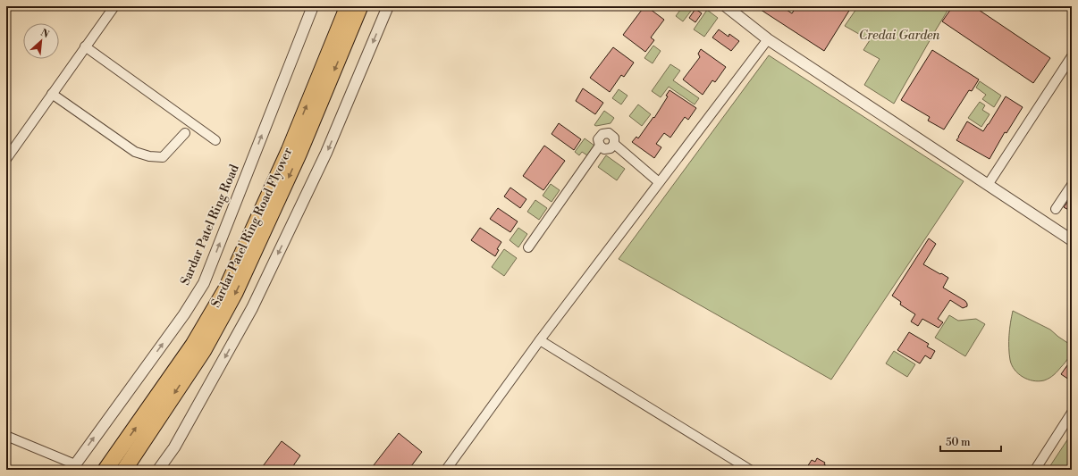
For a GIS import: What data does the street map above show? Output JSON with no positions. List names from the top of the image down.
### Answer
{
  "streets": {
    "highway": ["Sardar Patel Ring Road Flyover"],
    "street": ["Sardar Patel Ring Road"]
  },
  "parks": ["Credai Garden"],
  "scale_bar": "50 m",
  "north": "top right"
}
